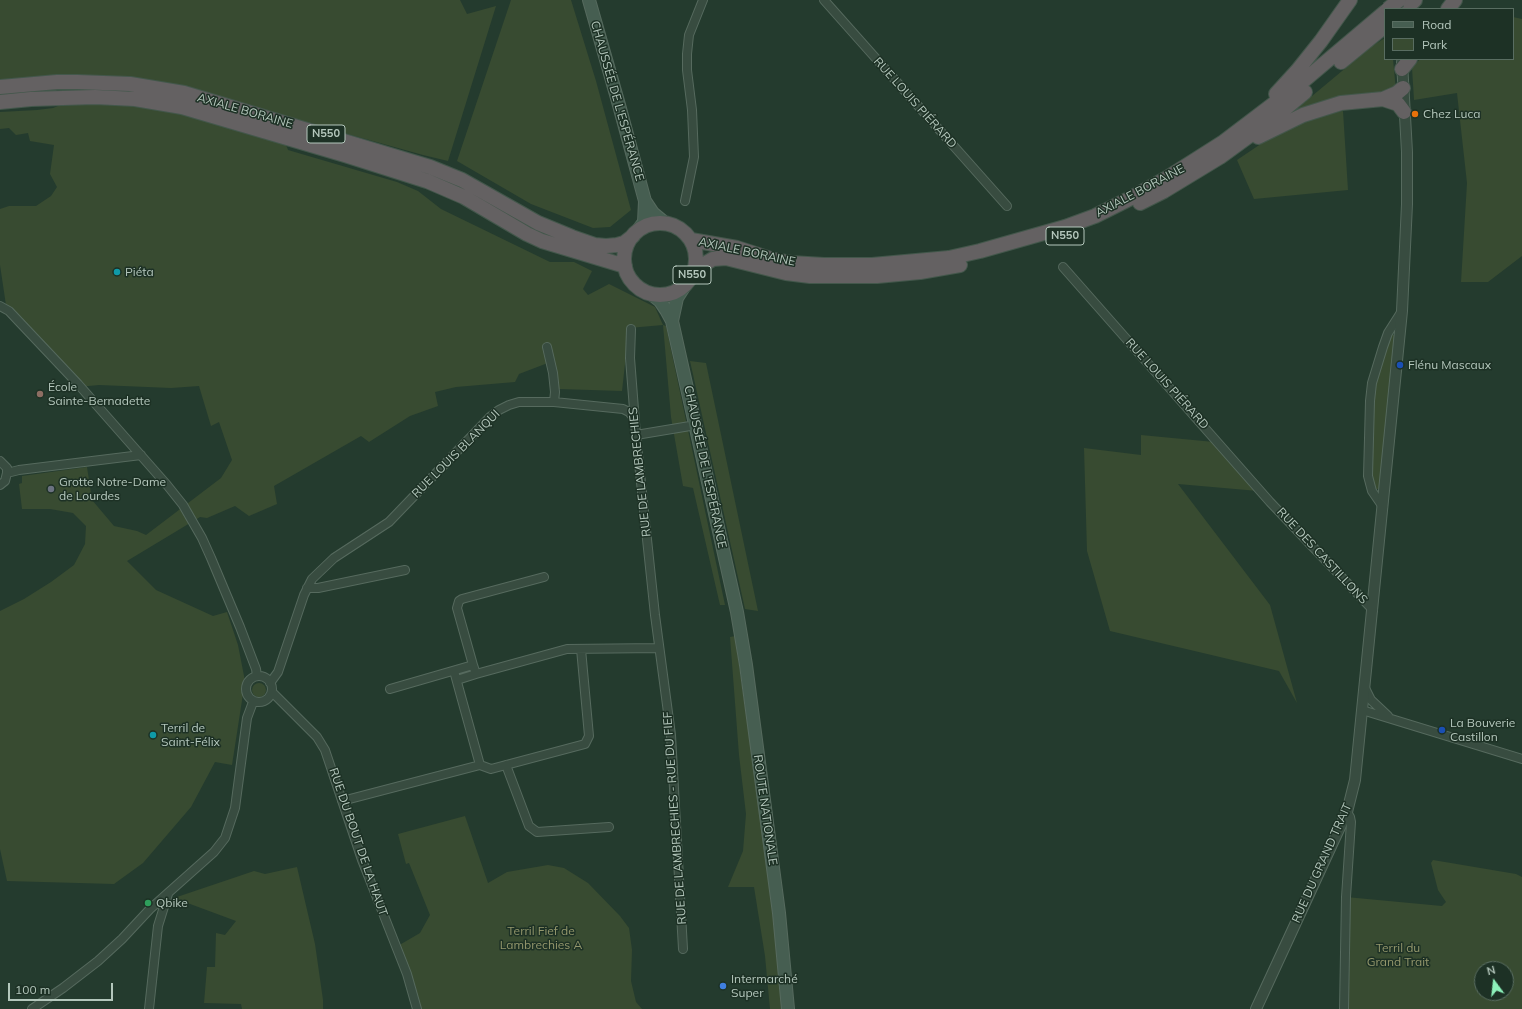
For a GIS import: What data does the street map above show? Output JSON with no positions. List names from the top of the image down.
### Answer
{
  "streets": {
    "highway": ["AXIALE BORAINE", "N550"],
    "main road": ["CHAUSSÉE DE L'ESPÉRANCE", "ROUTE NATIONALE"],
    "street": [
      "RUE LOUIS PIÉRARD",
      "RUE LOUIS BLANQUI",
      "RUE DE LAMBRECHIES",
      "RUE DES CASTILLONS",
      "RUE DE LAMBRECHIES - RUE DU FIEF",
      "RUE DU BOUT DE LA HAUT",
      "RUE DU GRAND TRAIT"
    ]
  },
  "crossings": [
    ["CHAUSSÉE DE L'ESPÉRANCE", "ROUTE NATIONALE"],
    ["RUE LOUIS PIÉRARD", "RUE DES CASTILLONS"],
    ["AXIALE BORAINE", "N550"],
    ["RUE LOUIS BLANQUI", "RUE DE LAMBRECHIES"],
    ["RUE LOUIS BLANQUI", "RUE DU BOUT DE LA HAUT"],
    ["RUE DE LAMBRECHIES", "RUE DE LAMBRECHIES - RUE DU FIEF"],
    ["RUE DES CASTILLONS", "RUE DU GRAND TRAIT"]
  ],
  "parks": ["Terril Fief de Lambrechies A", "Terril du Grand Trait"],
  "places": [
    "Chez Luca",
    "Piéta",
    "Flénu Mascaux",
    "École Sainte-Bernadette",
    "Grotte Notre-Dame de Lourdes",
    "La Bouverie Castillon",
    "Terril de Saint-Félix",
    "Qbike",
    "Intermarché Super"
  ],
  "legend": ["Road", "Park"],
  "scale_bar": "100 m",
  "north": "top"
}
